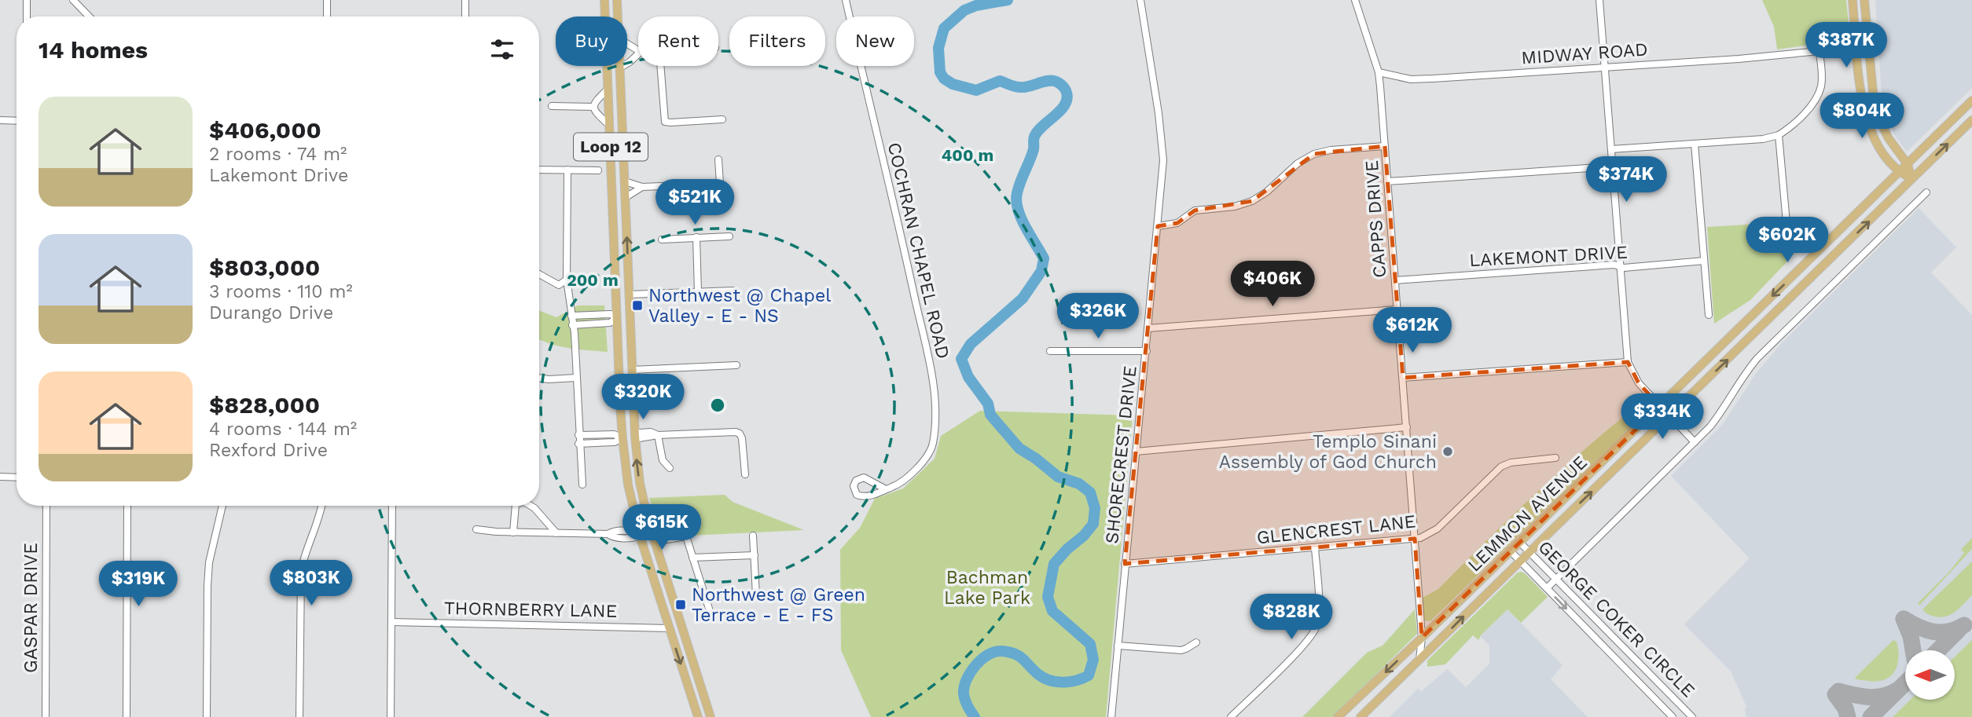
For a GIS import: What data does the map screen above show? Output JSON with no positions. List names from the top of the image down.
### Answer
{
  "streets": {
    "main road": ["Loop 12", "LEMMON AVENUE"],
    "street": [
      "MIDWAY ROAD",
      "CAPPS DRIVE",
      "COCHRAN CHAPEL ROAD",
      "LAKEMONT DRIVE",
      "SHORECREST DRIVE",
      "GLENCREST LANE",
      "GASPAR DRIVE",
      "THORNBERRY LANE",
      "GEORGE COKER CIRCLE"
    ]
  },
  "crossings": [
    ["MIDWAY ROAD", "CAPPS DRIVE"],
    ["Loop 12", "THORNBERRY LANE"],
    ["CAPPS DRIVE", "LAKEMONT DRIVE"],
    ["CAPPS DRIVE", "LEMMON AVENUE"],
    ["CAPPS DRIVE", "GLENCREST LANE"],
    ["SHORECREST DRIVE", "GLENCREST LANE"],
    ["LEMMON AVENUE", "GEORGE COKER CIRCLE"]
  ],
  "parks": ["Bachman Lake Park"],
  "places": {
    "transit": ["Northwest @ Chapel Valley - E - NS", "Northwest @ Green Terrace - E - FS"],
    "other": ["Templo Sinani Assembly of God Church"]
  },
  "north": "left",
  "page": {
    "chip": [
      "Buy",
      "Rent",
      "Filters",
      "New"
    ],
    "heading": "14 homes",
    "price": [
      "$387K",
      "$804K",
      "$374K",
      "$521K",
      "$602K",
      "$406K",
      "$326K",
      "$612K",
      "$320K",
      "$334K",
      "$615K",
      "$803K",
      "$319K",
      "$828K"
    ],
    "list": [
      {
        "name": "$406,000",
        "note": "2 rooms · 74 m² · Lakemont Drive"
      },
      {
        "name": "$803,000",
        "note": "3 rooms · 110 m² · Durango Drive"
      },
      {
        "name": "$828,000",
        "note": "4 rooms · 144 m² · Rexford Drive"
      }
    ]
  },
  "rings": ["400 m", "200 m"]
}
